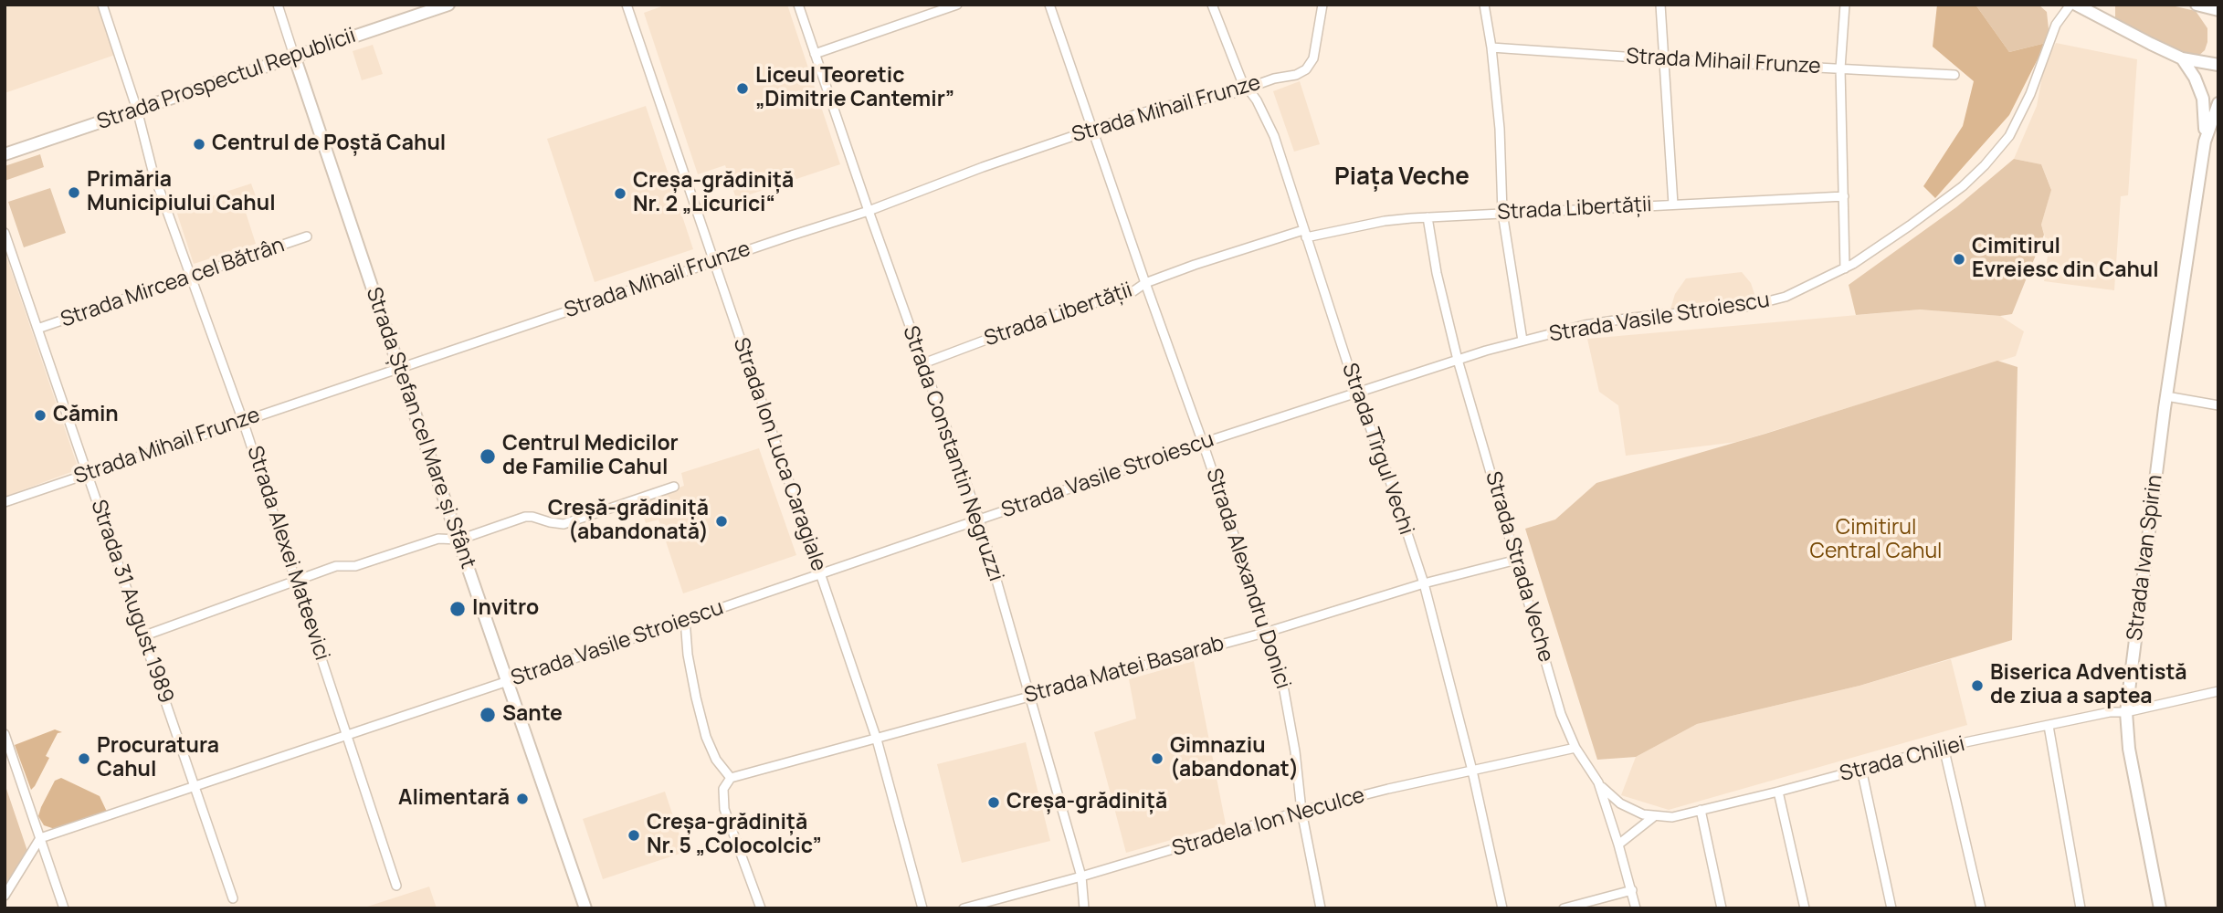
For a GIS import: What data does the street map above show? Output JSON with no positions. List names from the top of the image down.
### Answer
{
  "streets": {
    "main road": ["Strada Prospectul Republicii", "Strada Ștefan cel Mare și Sfânt", "Strada Ivan Spirin"],
    "street": [
      "Strada Mihail Frunze",
      "Strada Libertății",
      "Strada Mircea cel Bătrân",
      "Strada Vasile Stroiescu",
      "Strada Tîrgul Vechi",
      "Strada Constantin Negruzzi",
      "Strada Ion Luca Caragiale",
      "Strada Alexei Mateevici",
      "Strada Strada Veche",
      "Strada Alexandru Donici",
      "Strada 31 August 1989",
      "Strada Matei Basarab",
      "Strada Chiliei",
      "Stradela Ion Neculce"
    ]
  },
  "crossings": [
    ["Strada Mihail Frunze", "Strada Ștefan cel Mare și Sfânt"],
    ["Strada Mihail Frunze", "Strada Tîrgul Vechi"],
    ["Strada Mihail Frunze", "Strada Constantin Negruzzi"],
    ["Strada Mihail Frunze", "Strada Ion Luca Caragiale"],
    ["Strada Mihail Frunze", "Strada Alexei Mateevici"],
    ["Strada Mihail Frunze", "Strada Alexandru Donici"],
    ["Strada Mihail Frunze", "Strada 31 August 1989"],
    ["Strada Prospectul Republicii", "Strada Ștefan cel Mare și Sfânt"],
    ["Strada Prospectul Republicii", "Strada Alexei Mateevici"],
    ["Strada Libertății", "Strada Tîrgul Vechi"],
    ["Strada Libertății", "Strada Constantin Negruzzi"],
    ["Strada Libertății", "Strada Strada Veche"],
    ["Strada Libertății", "Strada Alexandru Donici"],
    ["Strada Mircea cel Bătrân", "Strada Alexei Mateevici"],
    ["Strada Mircea cel Bătrân", "Strada 31 August 1989"],
    ["Strada Vasile Stroiescu", "Strada Ștefan cel Mare și Sfânt"],
    ["Strada Vasile Stroiescu", "Strada Tîrgul Vechi"],
    ["Strada Vasile Stroiescu", "Strada Constantin Negruzzi"],
    ["Strada Vasile Stroiescu", "Strada Ion Luca Caragiale"],
    ["Strada Vasile Stroiescu", "Strada Alexei Mateevici"],
    ["Strada Vasile Stroiescu", "Strada Strada Veche"],
    ["Strada Vasile Stroiescu", "Strada Alexandru Donici"],
    ["Strada Vasile Stroiescu", "Strada 31 August 1989"],
    ["Strada Tîrgul Vechi", "Strada Matei Basarab"],
    ["Strada Tîrgul Vechi", "Stradela Ion Neculce"],
    ["Strada Constantin Negruzzi", "Strada Matei Basarab"],
    ["Strada Constantin Negruzzi", "Stradela Ion Neculce"],
    ["Strada Ion Luca Caragiale", "Strada Matei Basarab"],
    ["Strada Ivan Spirin", "Strada Chiliei"],
    ["Strada Strada Veche", "Strada Matei Basarab"],
    ["Strada Strada Veche", "Strada Chiliei"],
    ["Strada Strada Veche", "Stradela Ion Neculce"],
    ["Strada Alexandru Donici", "Strada Matei Basarab"],
    ["Strada Alexandru Donici", "Stradela Ion Neculce"]
  ],
  "districts": ["Piața Veche"],
  "parks": ["Cimitirul Central Cahul"],
  "places": [
    "Liceul Teoretic „Dimitrie Cantemir”",
    "Centrul de Poștă Cahul",
    "Primăria Municipiului Cahul",
    "Creșa-grădiniță Nr. 2 „Licurici“",
    "Cimitirul Evreiesc din Cahul",
    "Cămin",
    "Centrul Medicilor de Familie Cahul",
    "Creșă-grădiniță (abandonată)",
    "Invitro",
    "Biserica Adventistă de ziua a saptea",
    "Sante",
    "Procuratura Cahul",
    "Gimnaziu (abandonat)",
    "Alimentară",
    "Creșa-grădiniță",
    "Creșa-grădiniță Nr. 5 „Colocolcic”"
  ]
}
